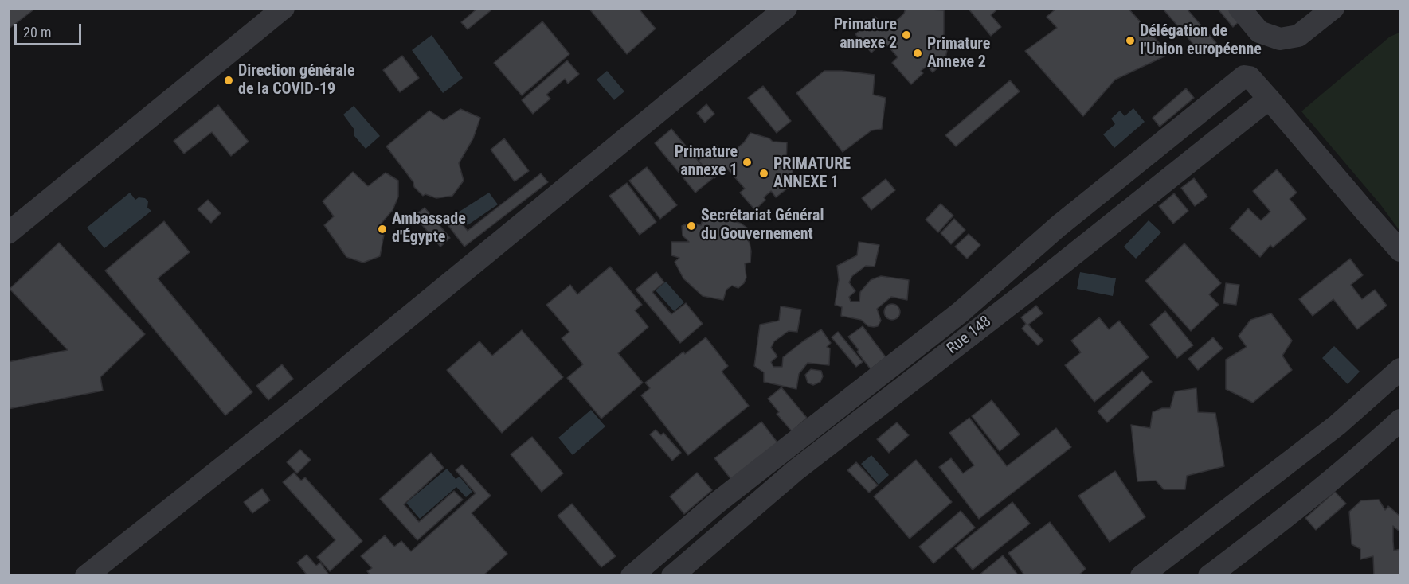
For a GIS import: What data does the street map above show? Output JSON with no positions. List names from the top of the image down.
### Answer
{
  "streets": {
    "street": ["Rue 148"]
  },
  "places": [
    "Primature annexe 2",
    "Délégation de l'Union européenne",
    "Primature Annexe 2",
    "Direction générale de la COVID-19",
    "Primature annexe 1",
    "PRIMATURE ANNEXE 1",
    "Secrétariat Général du Gouvernement",
    "Ambassade d'Égypte"
  ],
  "scale_bar": "20 m"
}
